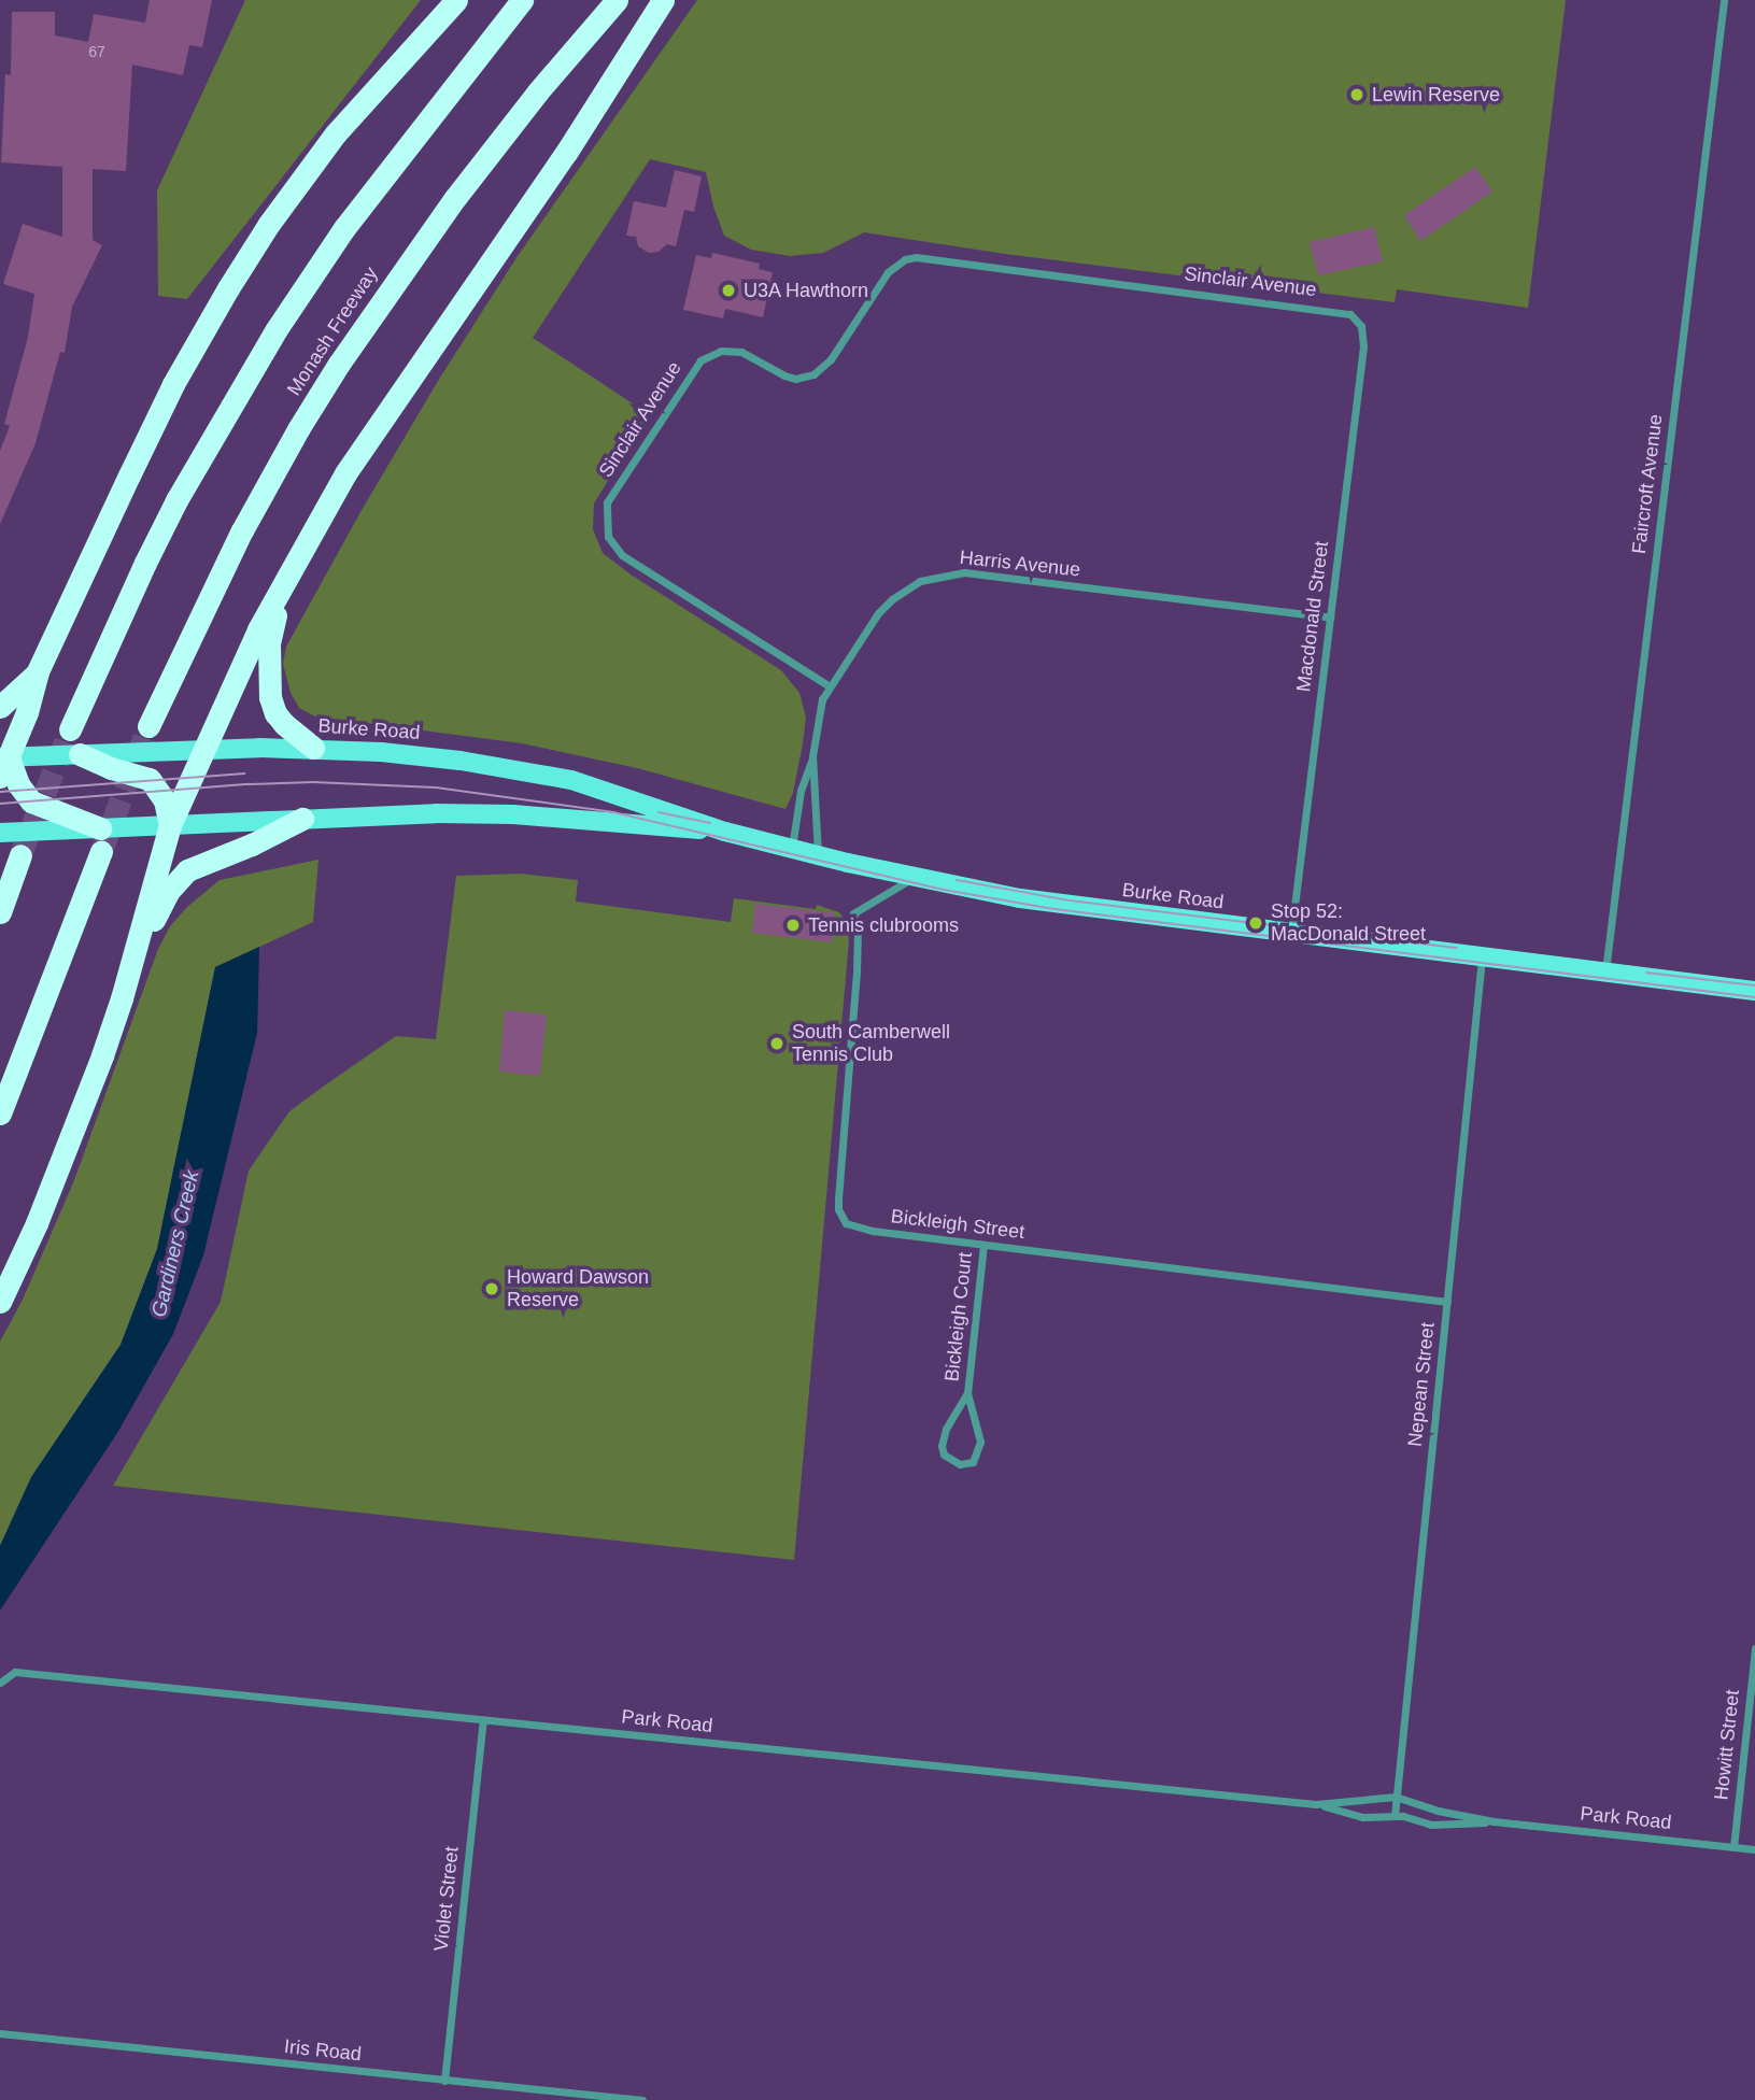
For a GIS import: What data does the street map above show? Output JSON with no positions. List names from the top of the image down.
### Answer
{
  "streets": {
    "highway": ["Monash Freeway"],
    "main road": ["Burke Road"],
    "street": [
      "Sinclair Avenue",
      "Faircroft Avenue",
      "Harris Avenue",
      "Macdonald Street",
      "Bickleigh Street",
      "Bickleigh Court",
      "Nepean Street",
      "Park Road",
      "Howitt Street",
      "Violet Street",
      "Iris Road"
    ]
  },
  "crossings": [
    ["Sinclair Avenue", "Harris Avenue"],
    ["Sinclair Avenue", "Macdonald Street"],
    ["Faircroft Avenue", "Burke Road"],
    ["Harris Avenue", "Macdonald Street"],
    ["Harris Avenue", "Burke Road"],
    ["Macdonald Street", "Burke Road"],
    ["Burke Road", "Bickleigh Street"],
    ["Burke Road", "Nepean Street"],
    ["Bickleigh Street", "Bickleigh Court"],
    ["Bickleigh Street", "Nepean Street"],
    ["Nepean Street", "Park Road"],
    ["Park Road", "Howitt Street"],
    ["Park Road", "Violet Street"],
    ["Violet Street", "Iris Road"]
  ],
  "water": ["Gardiners Creek"],
  "places": [
    "Lewin Reserve",
    "U3A Hawthorn",
    "Stop 52: MacDonald Street",
    "Tennis clubrooms",
    "South Camberwell Tennis Club",
    "Howard Dawson Reserve"
  ],
  "house_numbers": ["67"]
}
